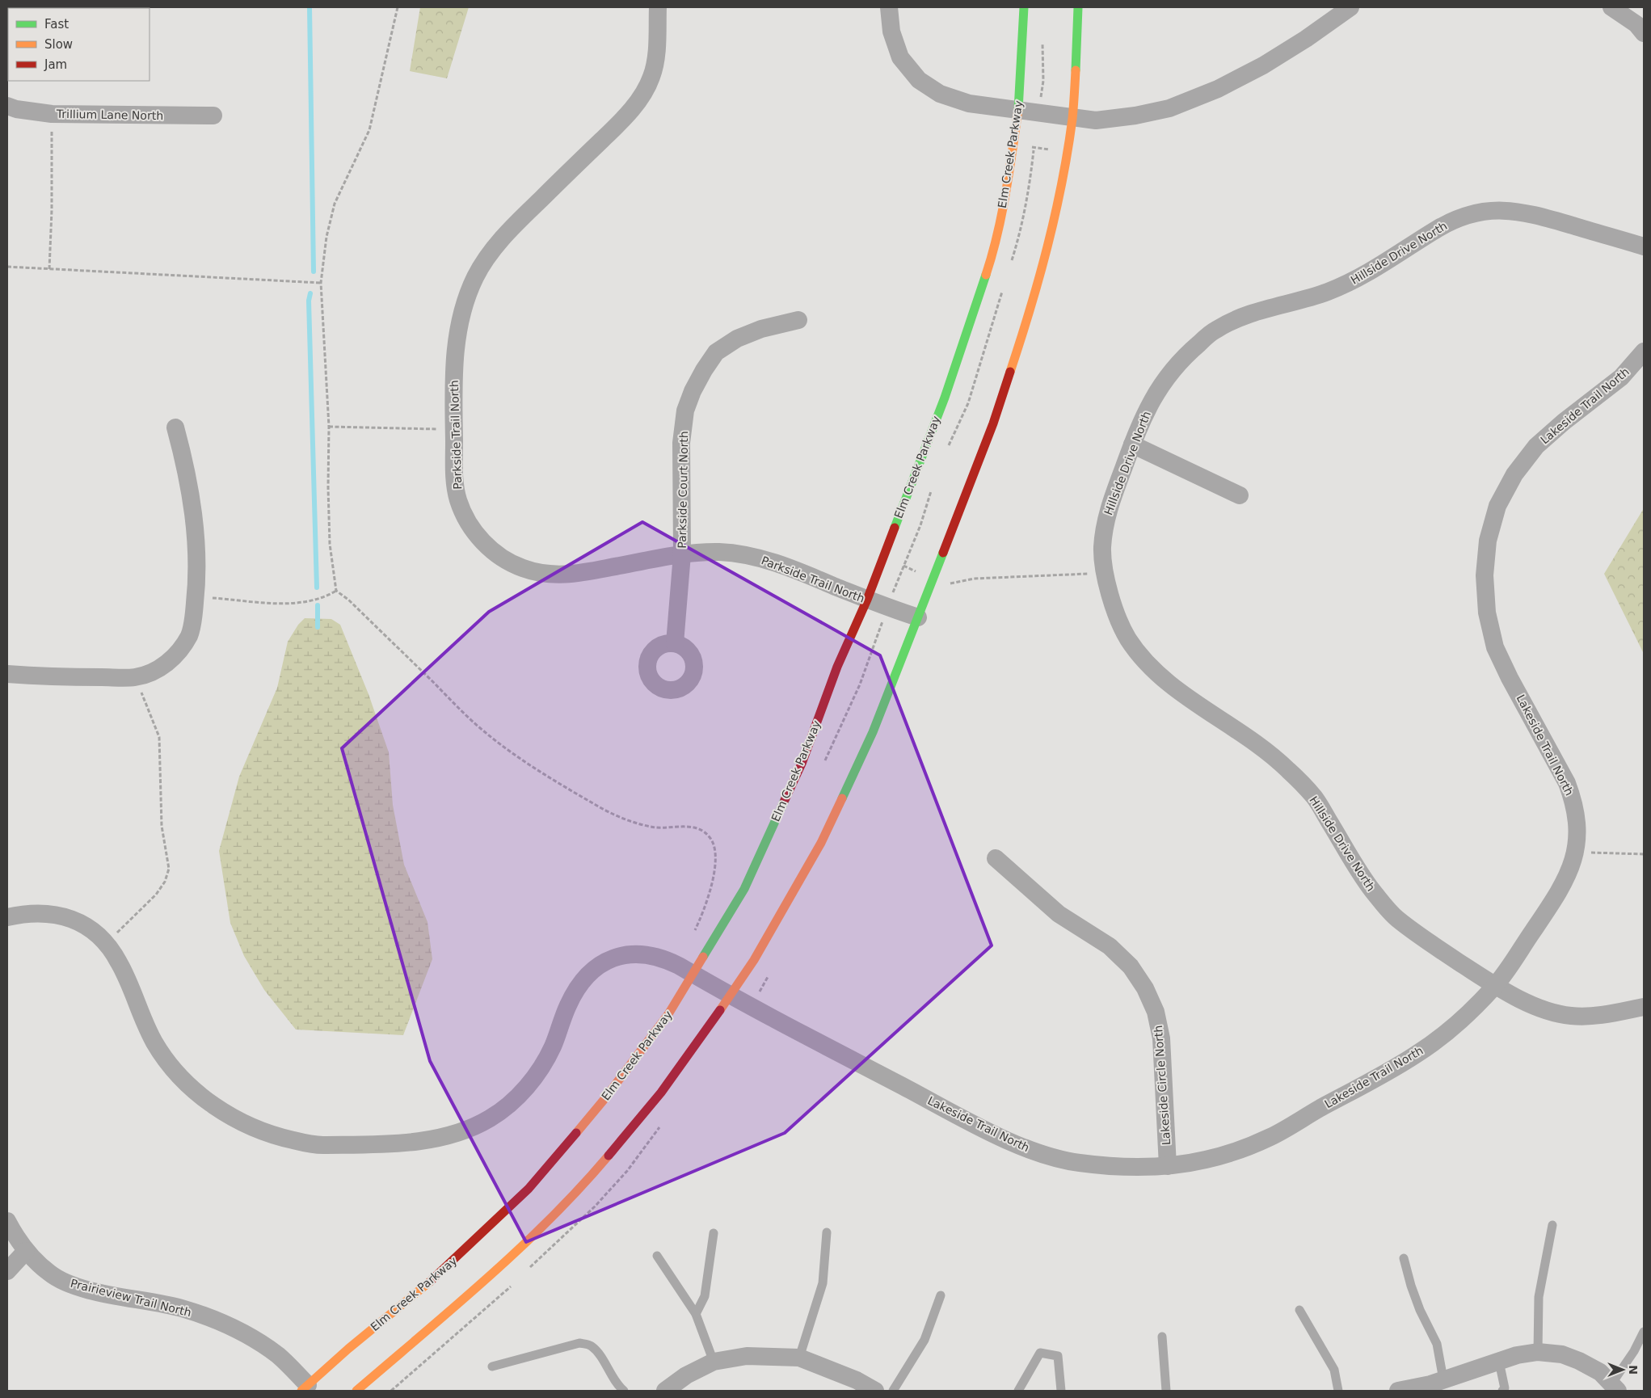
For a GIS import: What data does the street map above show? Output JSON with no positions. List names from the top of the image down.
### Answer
{
  "streets": {
    "street": [
      "Trillium Lane North",
      "Elm Creek Parkway",
      "Hillside Drive North",
      "Lakeside Trail North",
      "Parkside Trail North",
      "Parkside Court North",
      "Lakeside Circle North",
      "Prairieview Trail North"
    ]
  },
  "crossings": [
    ["Elm Creek Parkway", "Lakeside Trail North"],
    ["Elm Creek Parkway", "Parkside Trail North"],
    ["Elm Creek Parkway", "Prairieview Trail North"],
    ["Hillside Drive North", "Lakeside Trail North"],
    ["Lakeside Trail North", "Lakeside Circle North"],
    ["Parkside Trail North", "Parkside Court North"]
  ],
  "legend": ["Fast", "Slow", "Jam"],
  "north": "right"
}
